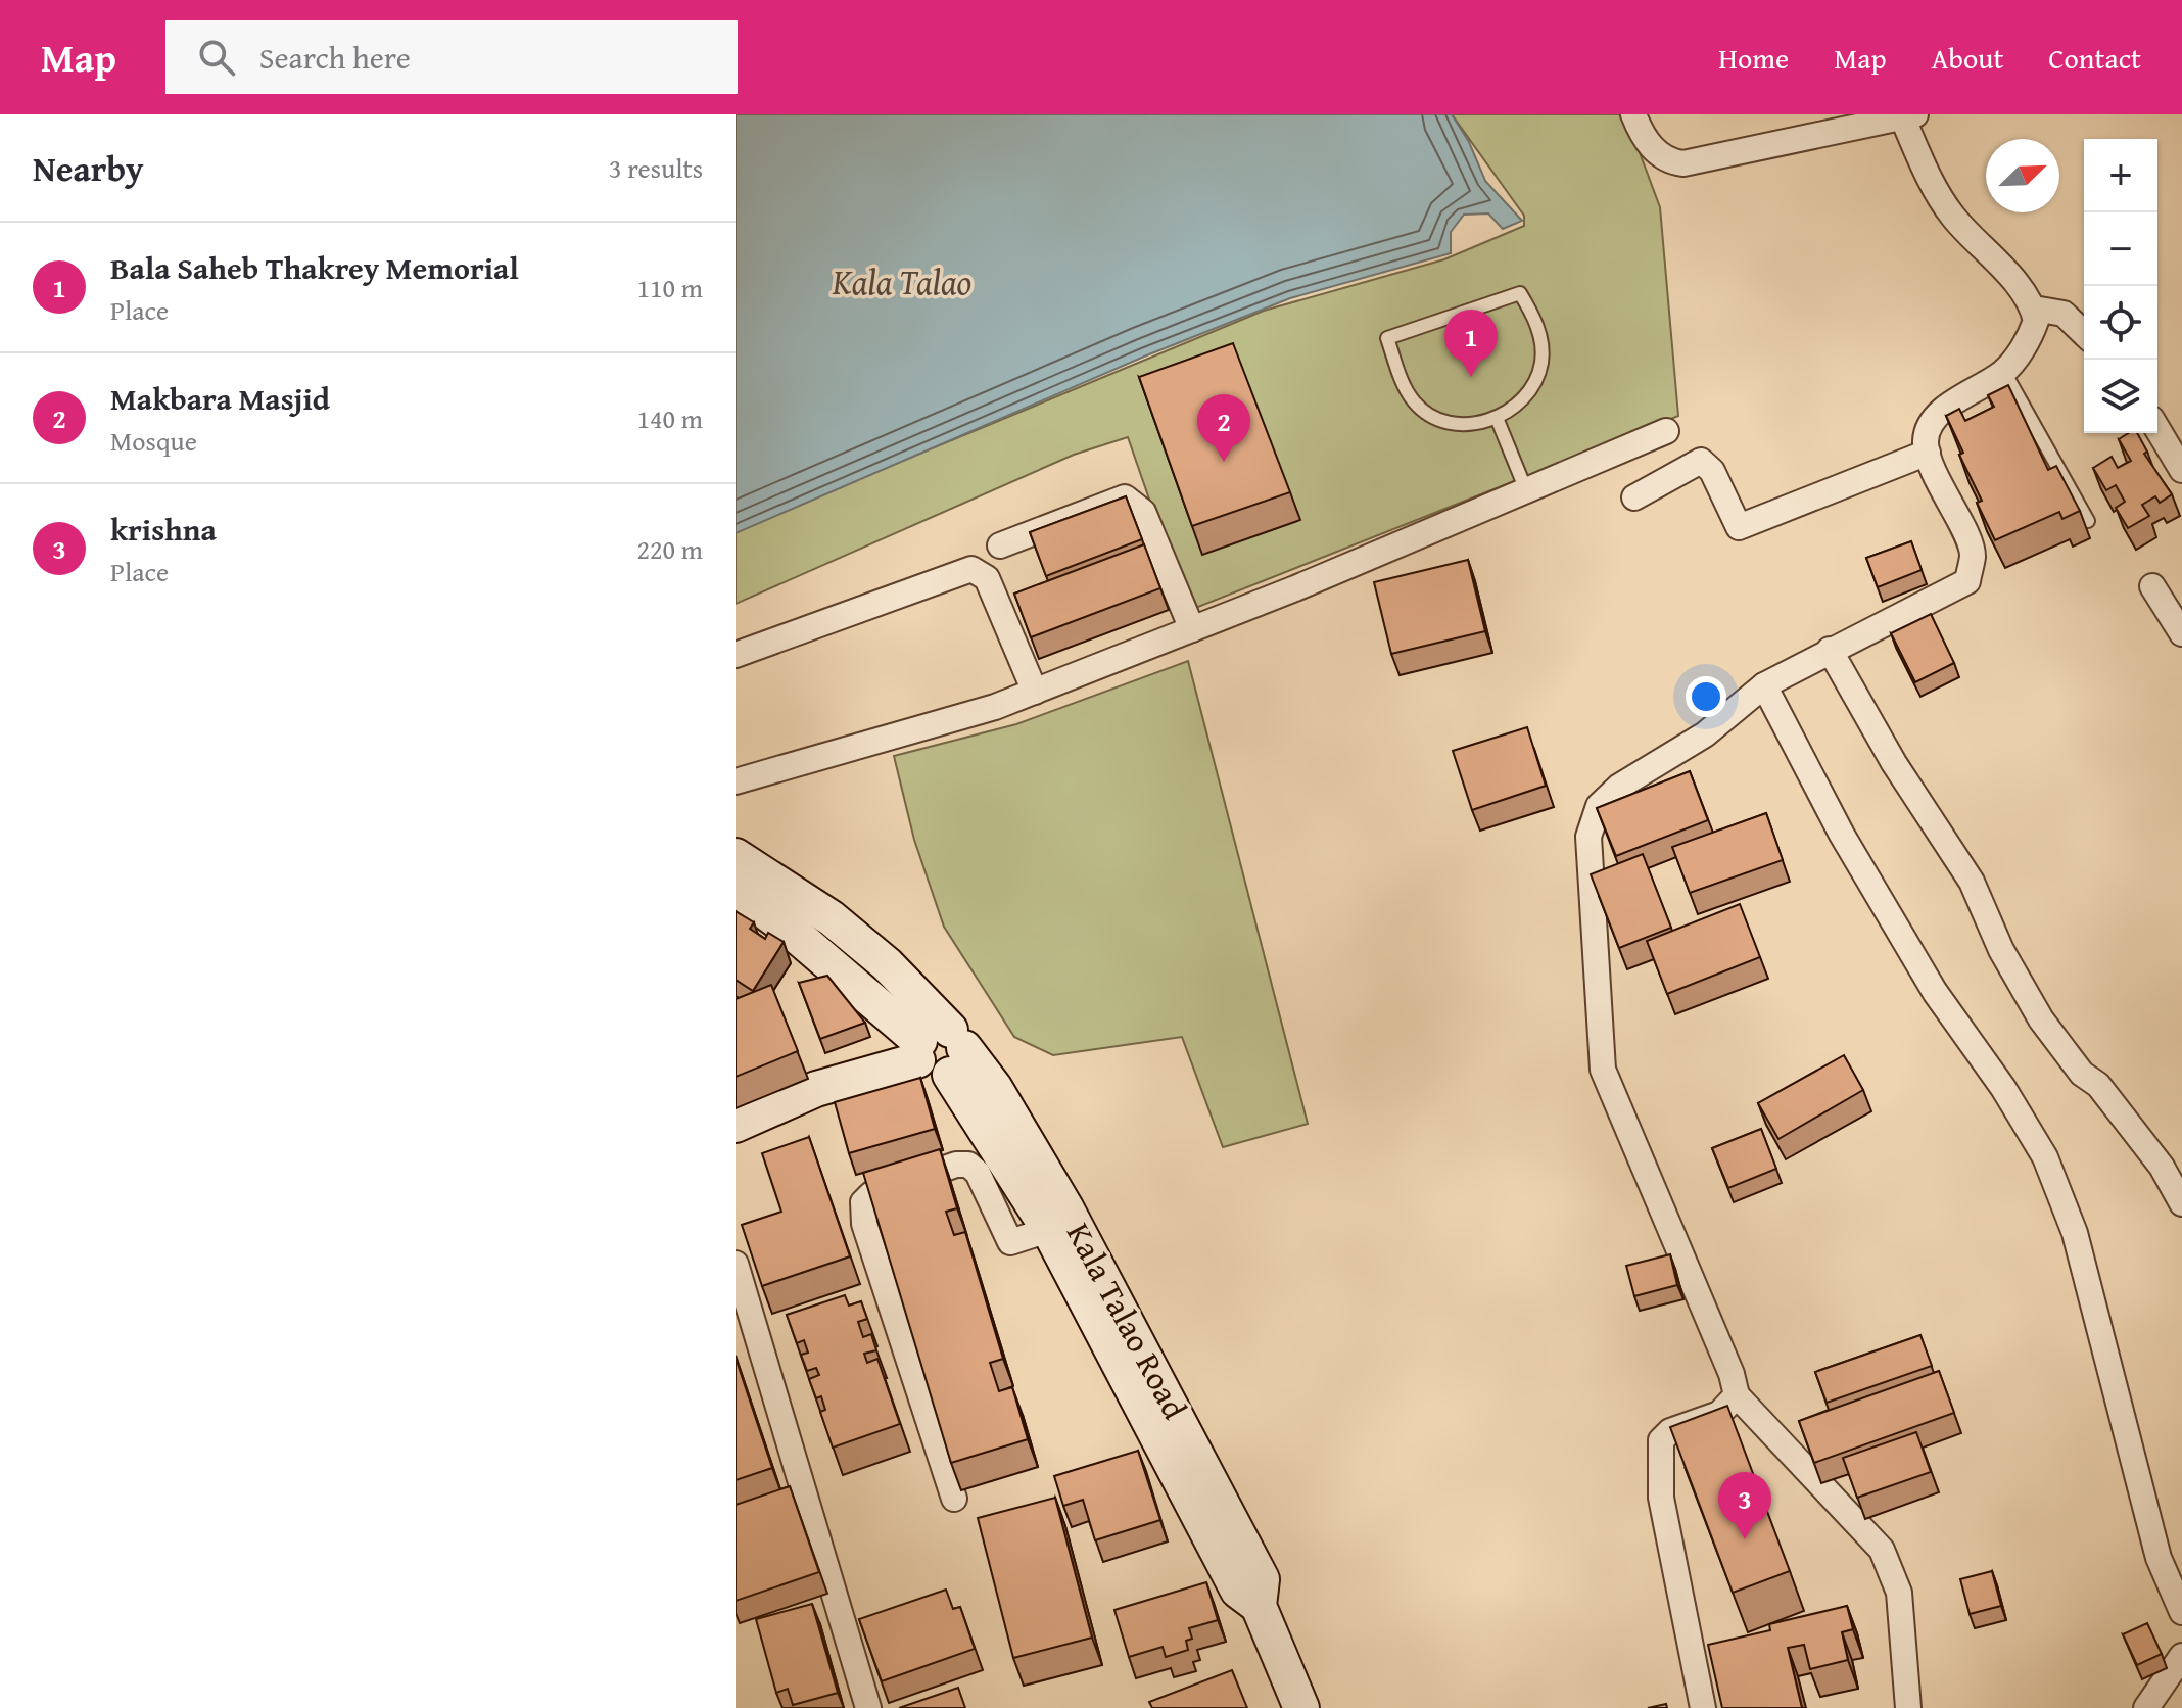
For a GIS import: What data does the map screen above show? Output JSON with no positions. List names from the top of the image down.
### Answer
{
  "streets": {
    "street": ["Kala Talao Road"]
  },
  "water": ["Kala Talao"],
  "north": "top right",
  "page": {
    "header": "Map",
    "search": "Search here",
    "nav": [
      "Home",
      "Map",
      "About",
      "Contact"
    ],
    "heading": ["Nearby", "3 results"],
    "map_buttons": ["+", "−"],
    "list": [
      {
        "mark": "1",
        "name": "Bala Saheb Thakrey Memorial",
        "note": "Place",
        "value": "110 m"
      },
      {
        "mark": "2",
        "name": "Makbara Masjid",
        "note": "Mosque",
        "value": "140 m"
      },
      {
        "mark": "3",
        "name": "krishna",
        "note": "Place",
        "value": "220 m"
      }
    ],
    "pins": ["1", "2", "3"]
  }
}
